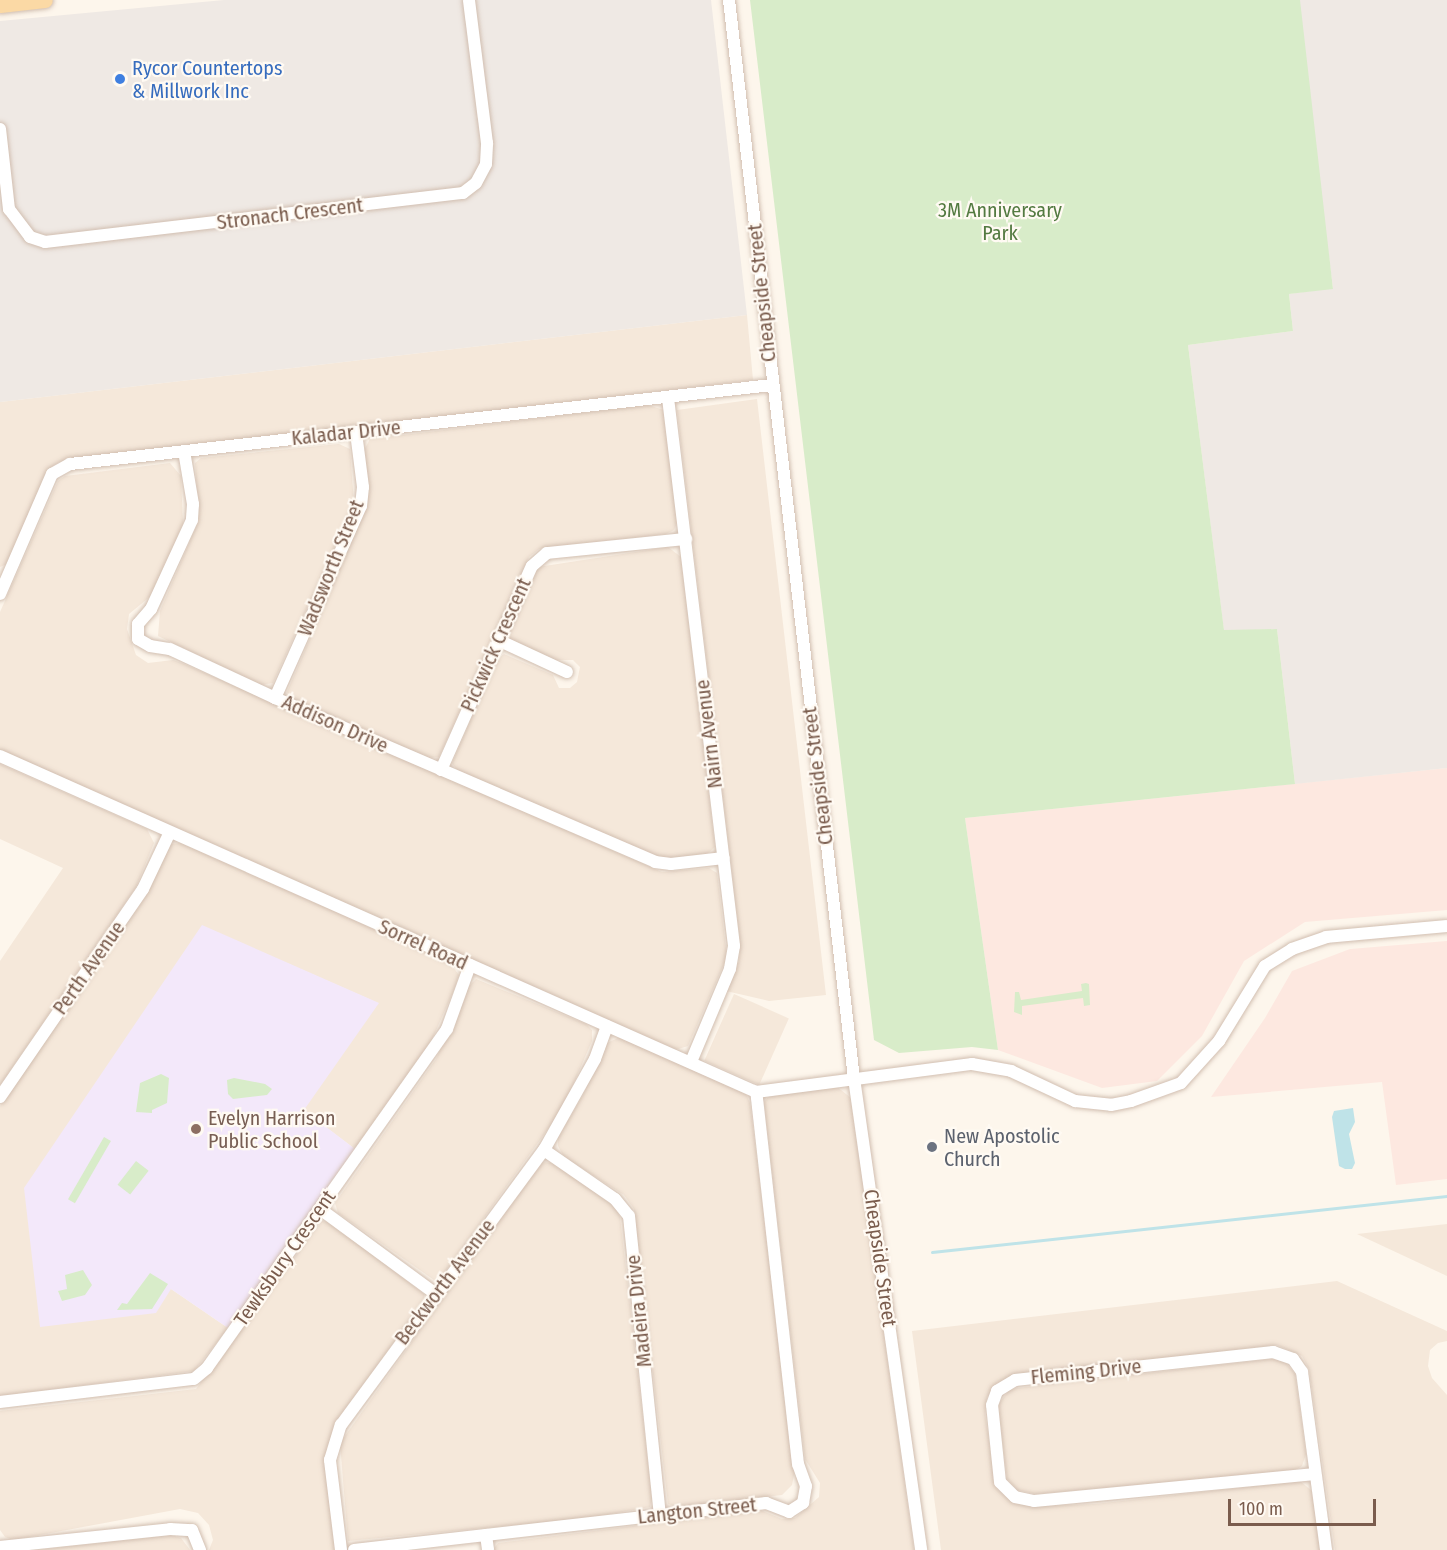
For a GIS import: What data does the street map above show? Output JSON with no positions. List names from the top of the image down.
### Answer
{
  "streets": {
    "street": [
      "Stronach Crescent",
      "Cheapside Street",
      "Kaladar Drive",
      "Wadsworth Street",
      "Pickwick Crescent",
      "Addison Drive",
      "Nairn Avenue",
      "Sorrel Road",
      "Perth Avenue",
      "Tewksbury Crescent",
      "Beckworth Avenue",
      "Madeira Drive",
      "Fleming Drive",
      "Langton Street"
    ]
  },
  "crossings": [
    ["Cheapside Street", "Kaladar Drive"],
    ["Kaladar Drive", "Wadsworth Street"],
    ["Kaladar Drive", "Addison Drive"],
    ["Kaladar Drive", "Nairn Avenue"],
    ["Wadsworth Street", "Addison Drive"],
    ["Pickwick Crescent", "Addison Drive"],
    ["Pickwick Crescent", "Nairn Avenue"],
    ["Addison Drive", "Nairn Avenue"],
    ["Nairn Avenue", "Sorrel Road"],
    ["Sorrel Road", "Perth Avenue"],
    ["Sorrel Road", "Tewksbury Crescent"],
    ["Sorrel Road", "Beckworth Avenue"],
    ["Sorrel Road", "Langton Street"],
    ["Beckworth Avenue", "Madeira Drive"],
    ["Madeira Drive", "Langton Street"]
  ],
  "parks": ["3M Anniversary Park"],
  "places": ["Rycor Countertops & Millwork Inc", "Evelyn Harrison Public School", "New Apostolic Church"],
  "scale_bar": "100 m"
}
